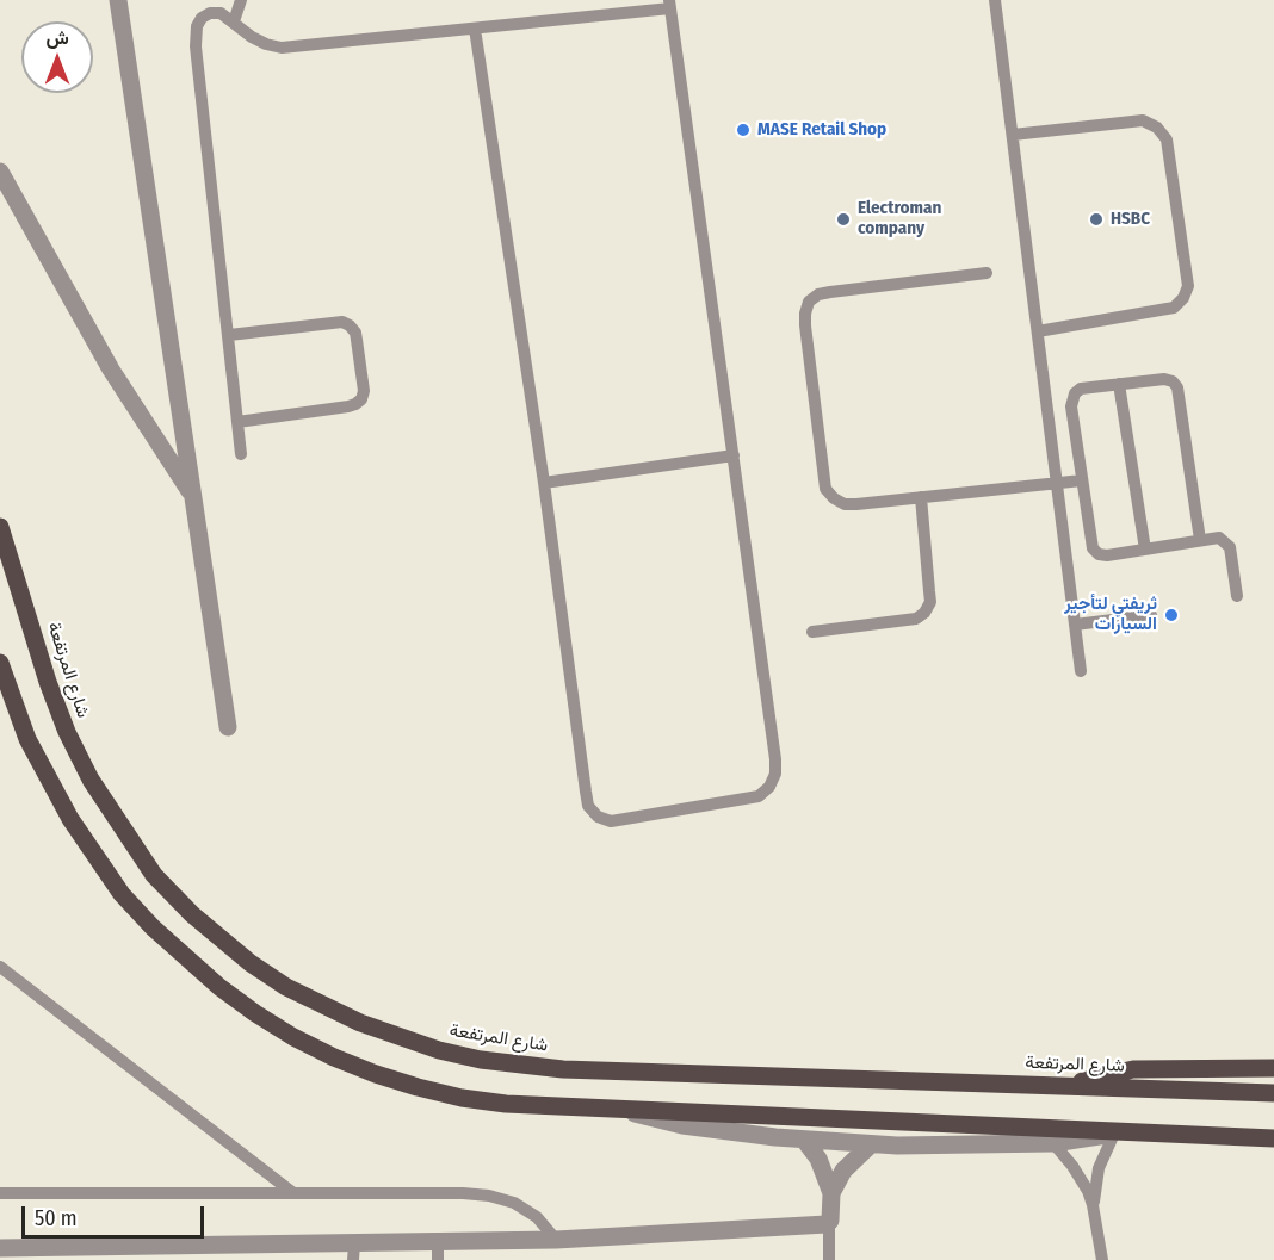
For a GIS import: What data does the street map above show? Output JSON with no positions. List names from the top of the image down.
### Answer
{
  "streets": {
    "main road": ["شارع المرتفعة"]
  },
  "places": [
    "MASE Retail Shop",
    "Electroman company",
    "HSBC",
    "ثريفتي لتأجير السيارات"
  ],
  "scale_bar": "50 m",
  "north": "top"
}
